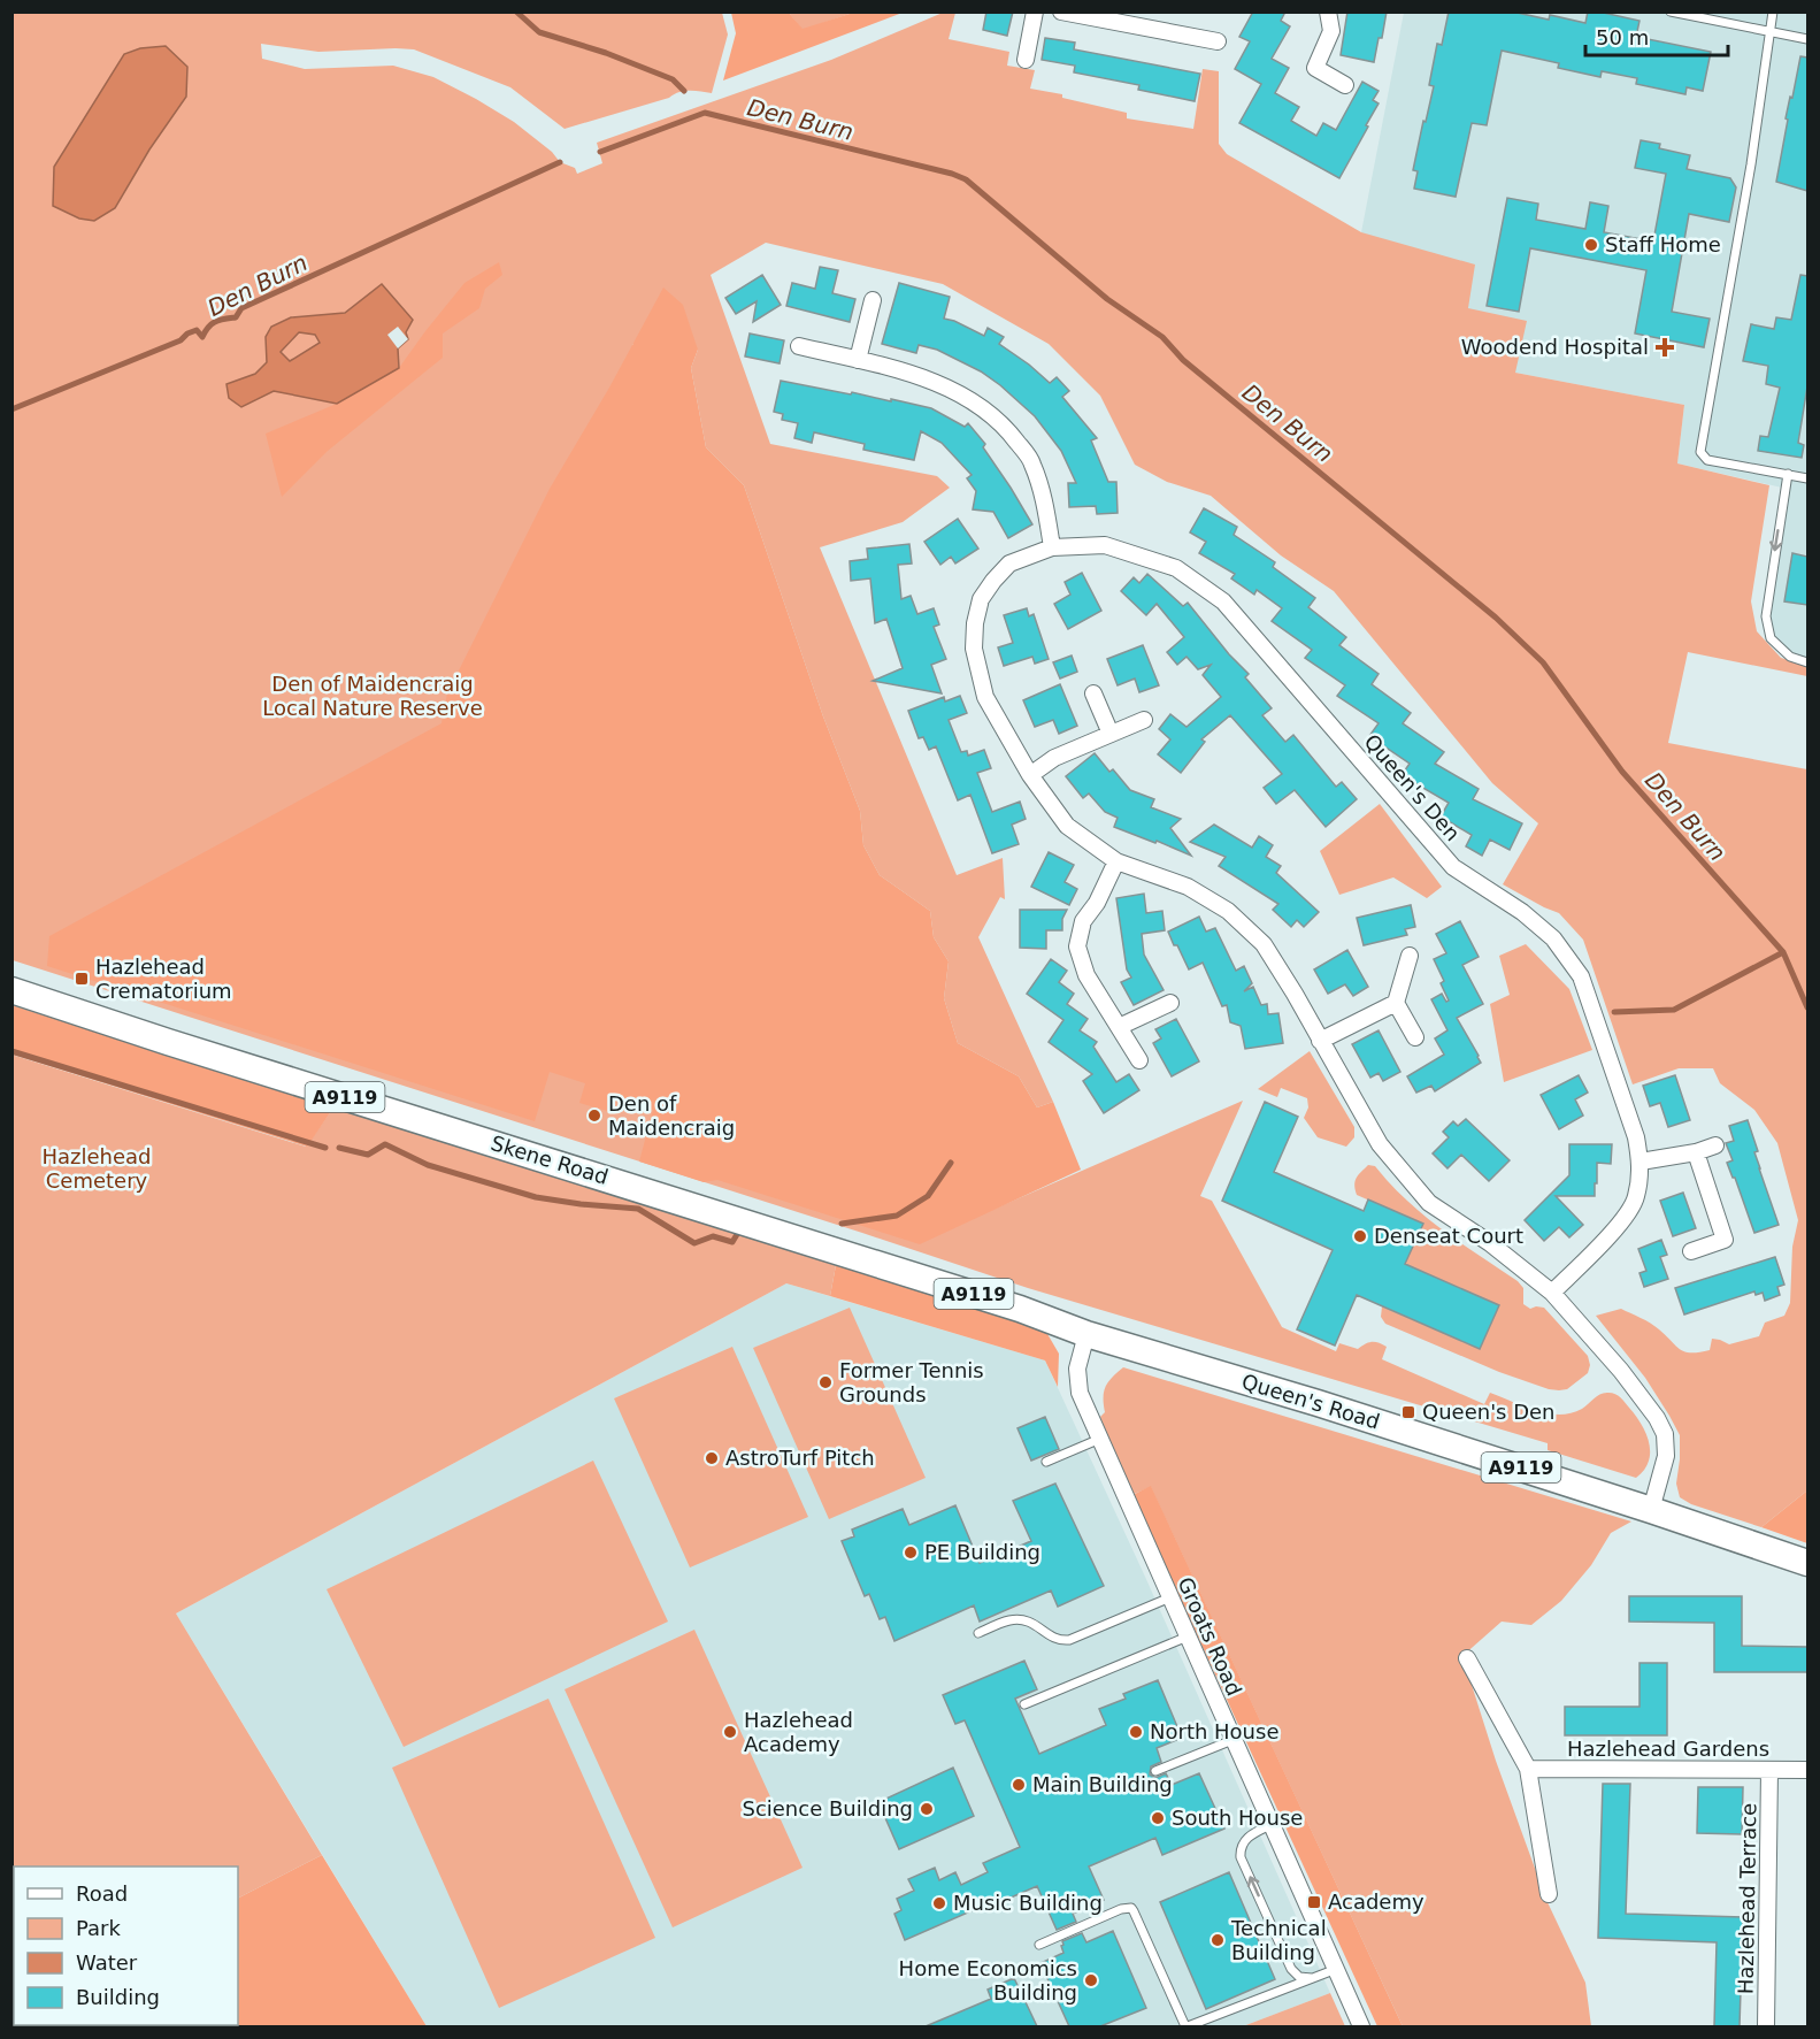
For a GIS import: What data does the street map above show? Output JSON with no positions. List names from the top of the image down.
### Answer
{
  "streets": {
    "main road": ["A9119", "Skene Road", "Queen's Road"],
    "street": [
      "Queen's Den",
      "Groats Road",
      "Hazlehead Gardens",
      "Hazlehead Terrace"
    ]
  },
  "crossings": [
    ["Queen's Den", "Queen's Road"],
    ["Skene Road", "Queen's Road"],
    ["Skene Road", "Groats Road"],
    ["Queen's Road", "Groats Road"],
    ["Hazlehead Gardens", "Hazlehead Terrace"]
  ],
  "water": ["Den Burn"],
  "parks": ["Den of Maidencraig Local Nature Reserve", "Hazlehead Cemetery"],
  "places": {
    "other": [
      "Staff Home",
      "Den of Maidencraig",
      "Denseat Court",
      "Former Tennis Grounds",
      "AstroTurf Pitch",
      "PE Building",
      "Hazlehead Academy",
      "North House",
      "Main Building",
      "Science Building",
      "South House",
      "Music Building",
      "Technical Building",
      "Home Economics Building"
    ],
    "health": ["Woodend Hospital"],
    "transit": ["Hazlehead Crematorium", "Queen's Den", "Academy"]
  },
  "legend": [
    "Road",
    "Park",
    "Water",
    "Building"
  ],
  "scale_bar": "50 m"
}
